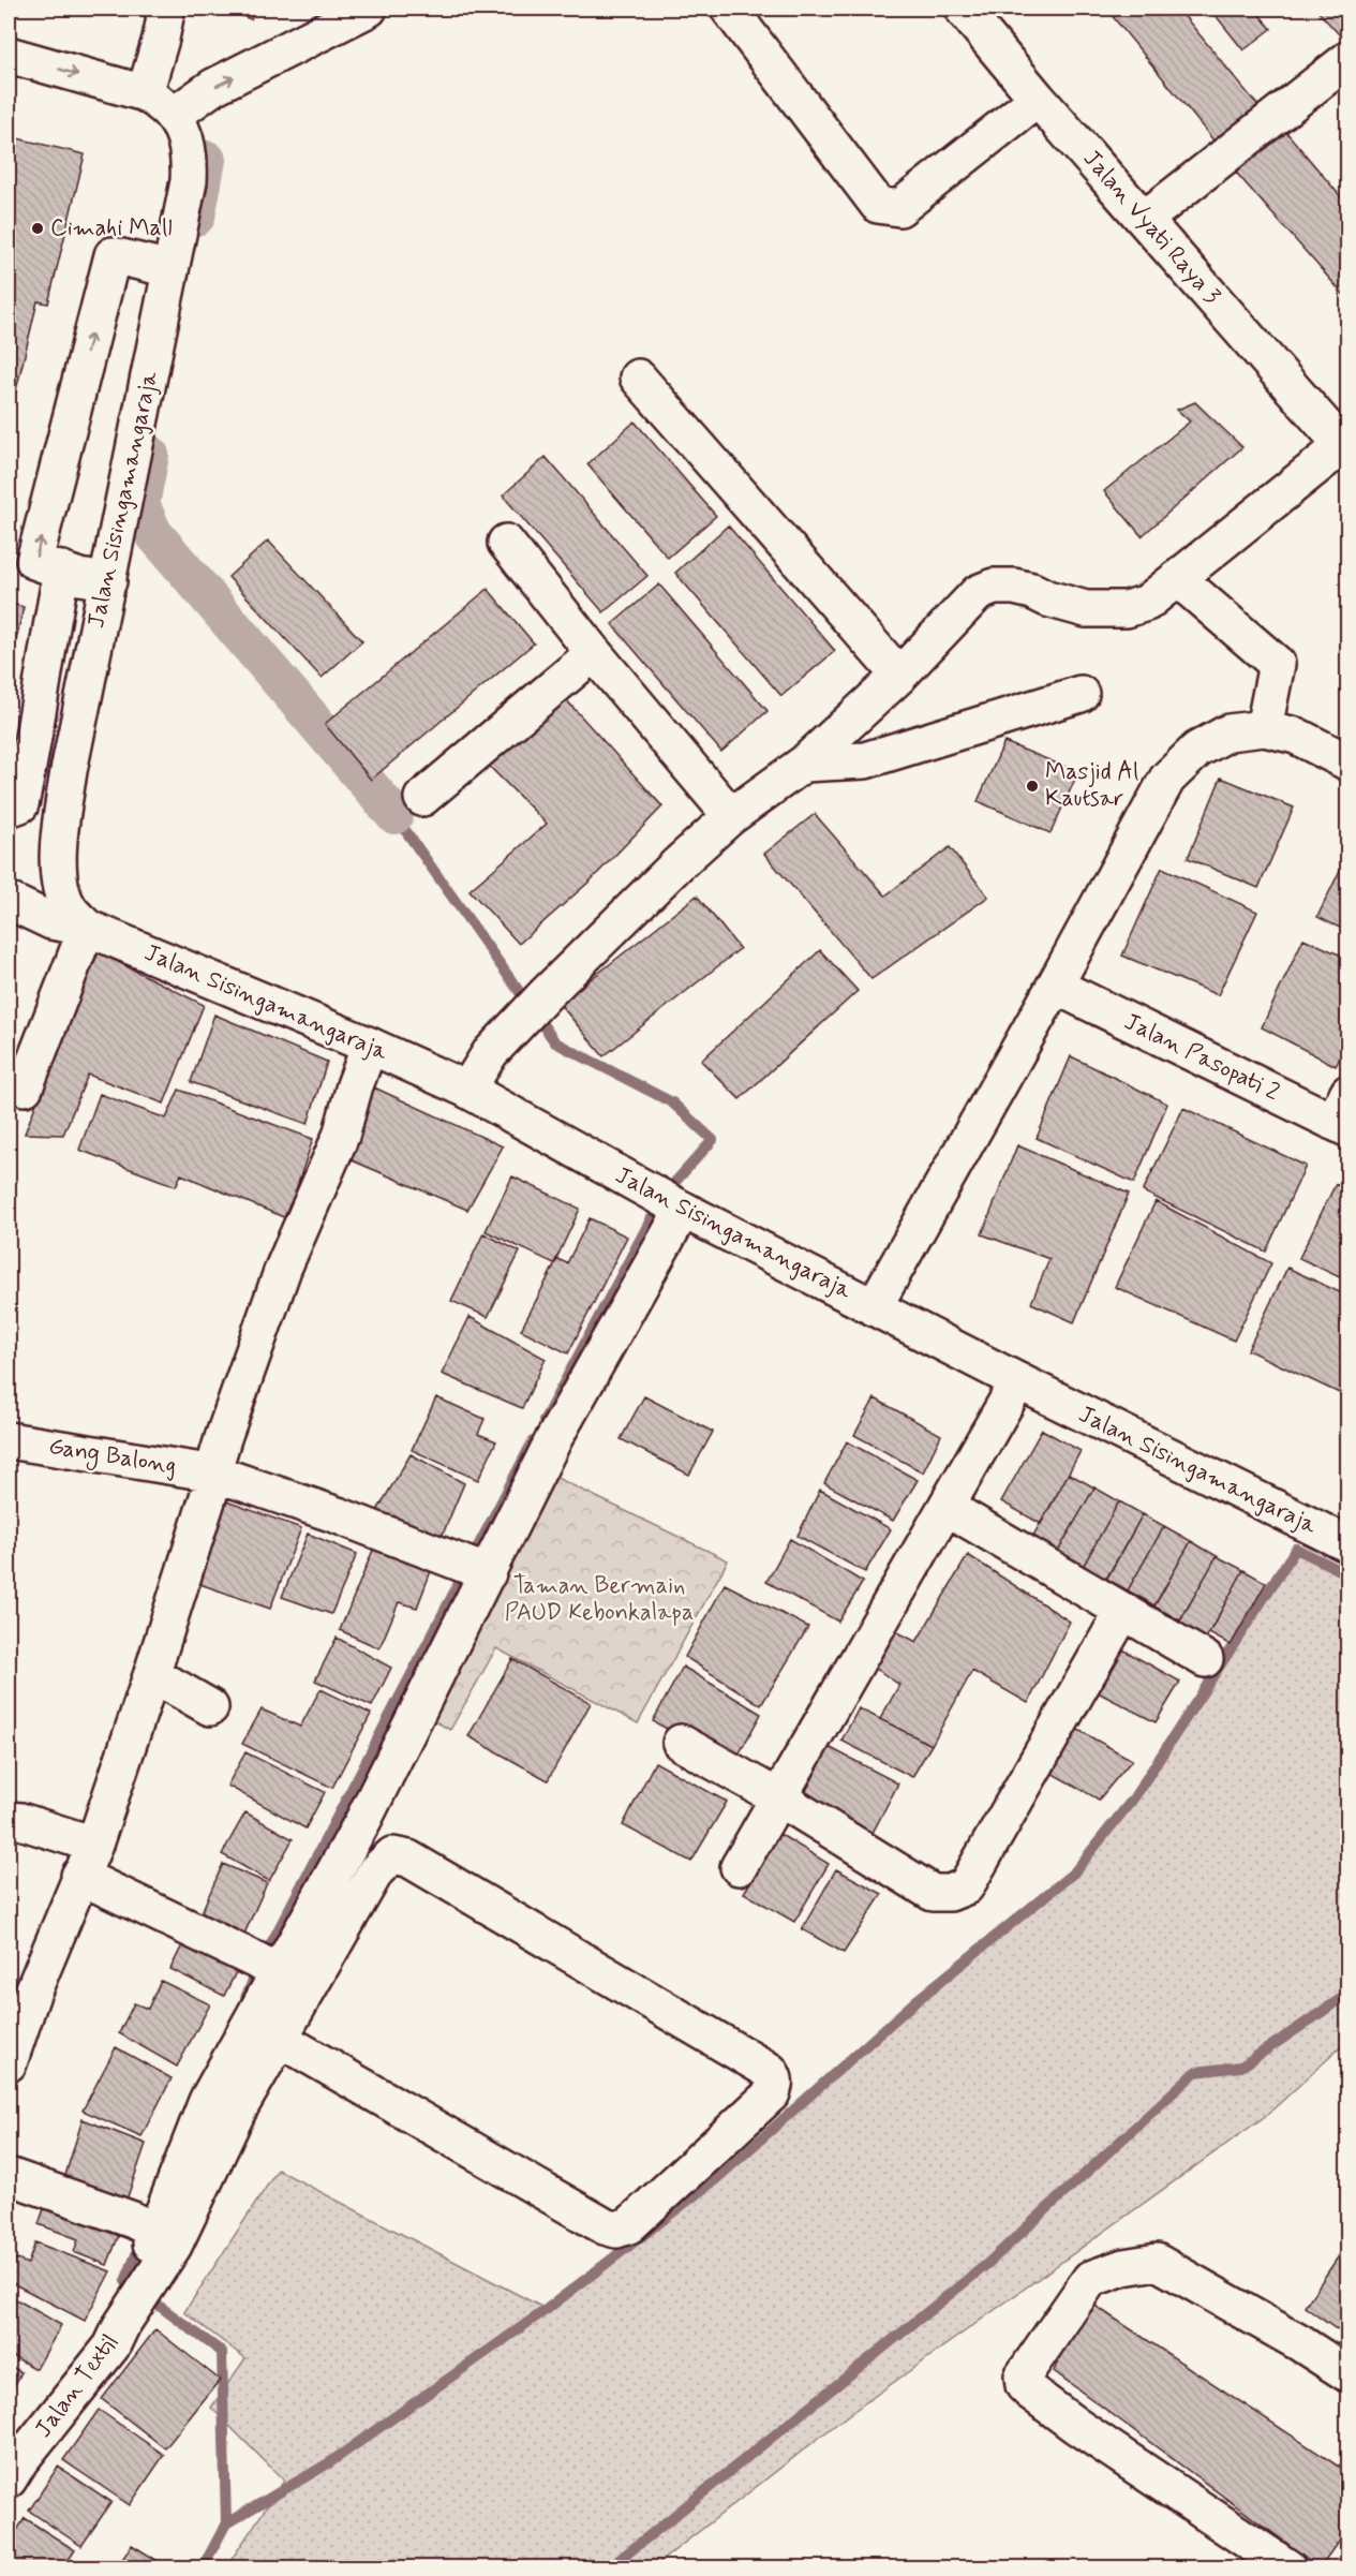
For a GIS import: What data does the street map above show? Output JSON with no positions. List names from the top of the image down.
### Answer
{
  "streets": {
    "street": [
      "Jalan Vyati Raya 3",
      "Jalan Sisingamangaraja",
      "Jalan Pasopati 2",
      "Gang Balong",
      "Jalan Textil"
    ]
  },
  "parks": ["Taman Bermain PAUD Kebonkalapa"],
  "places": ["Cimahi Mall", "Masjid Al Kautsar"]
}
